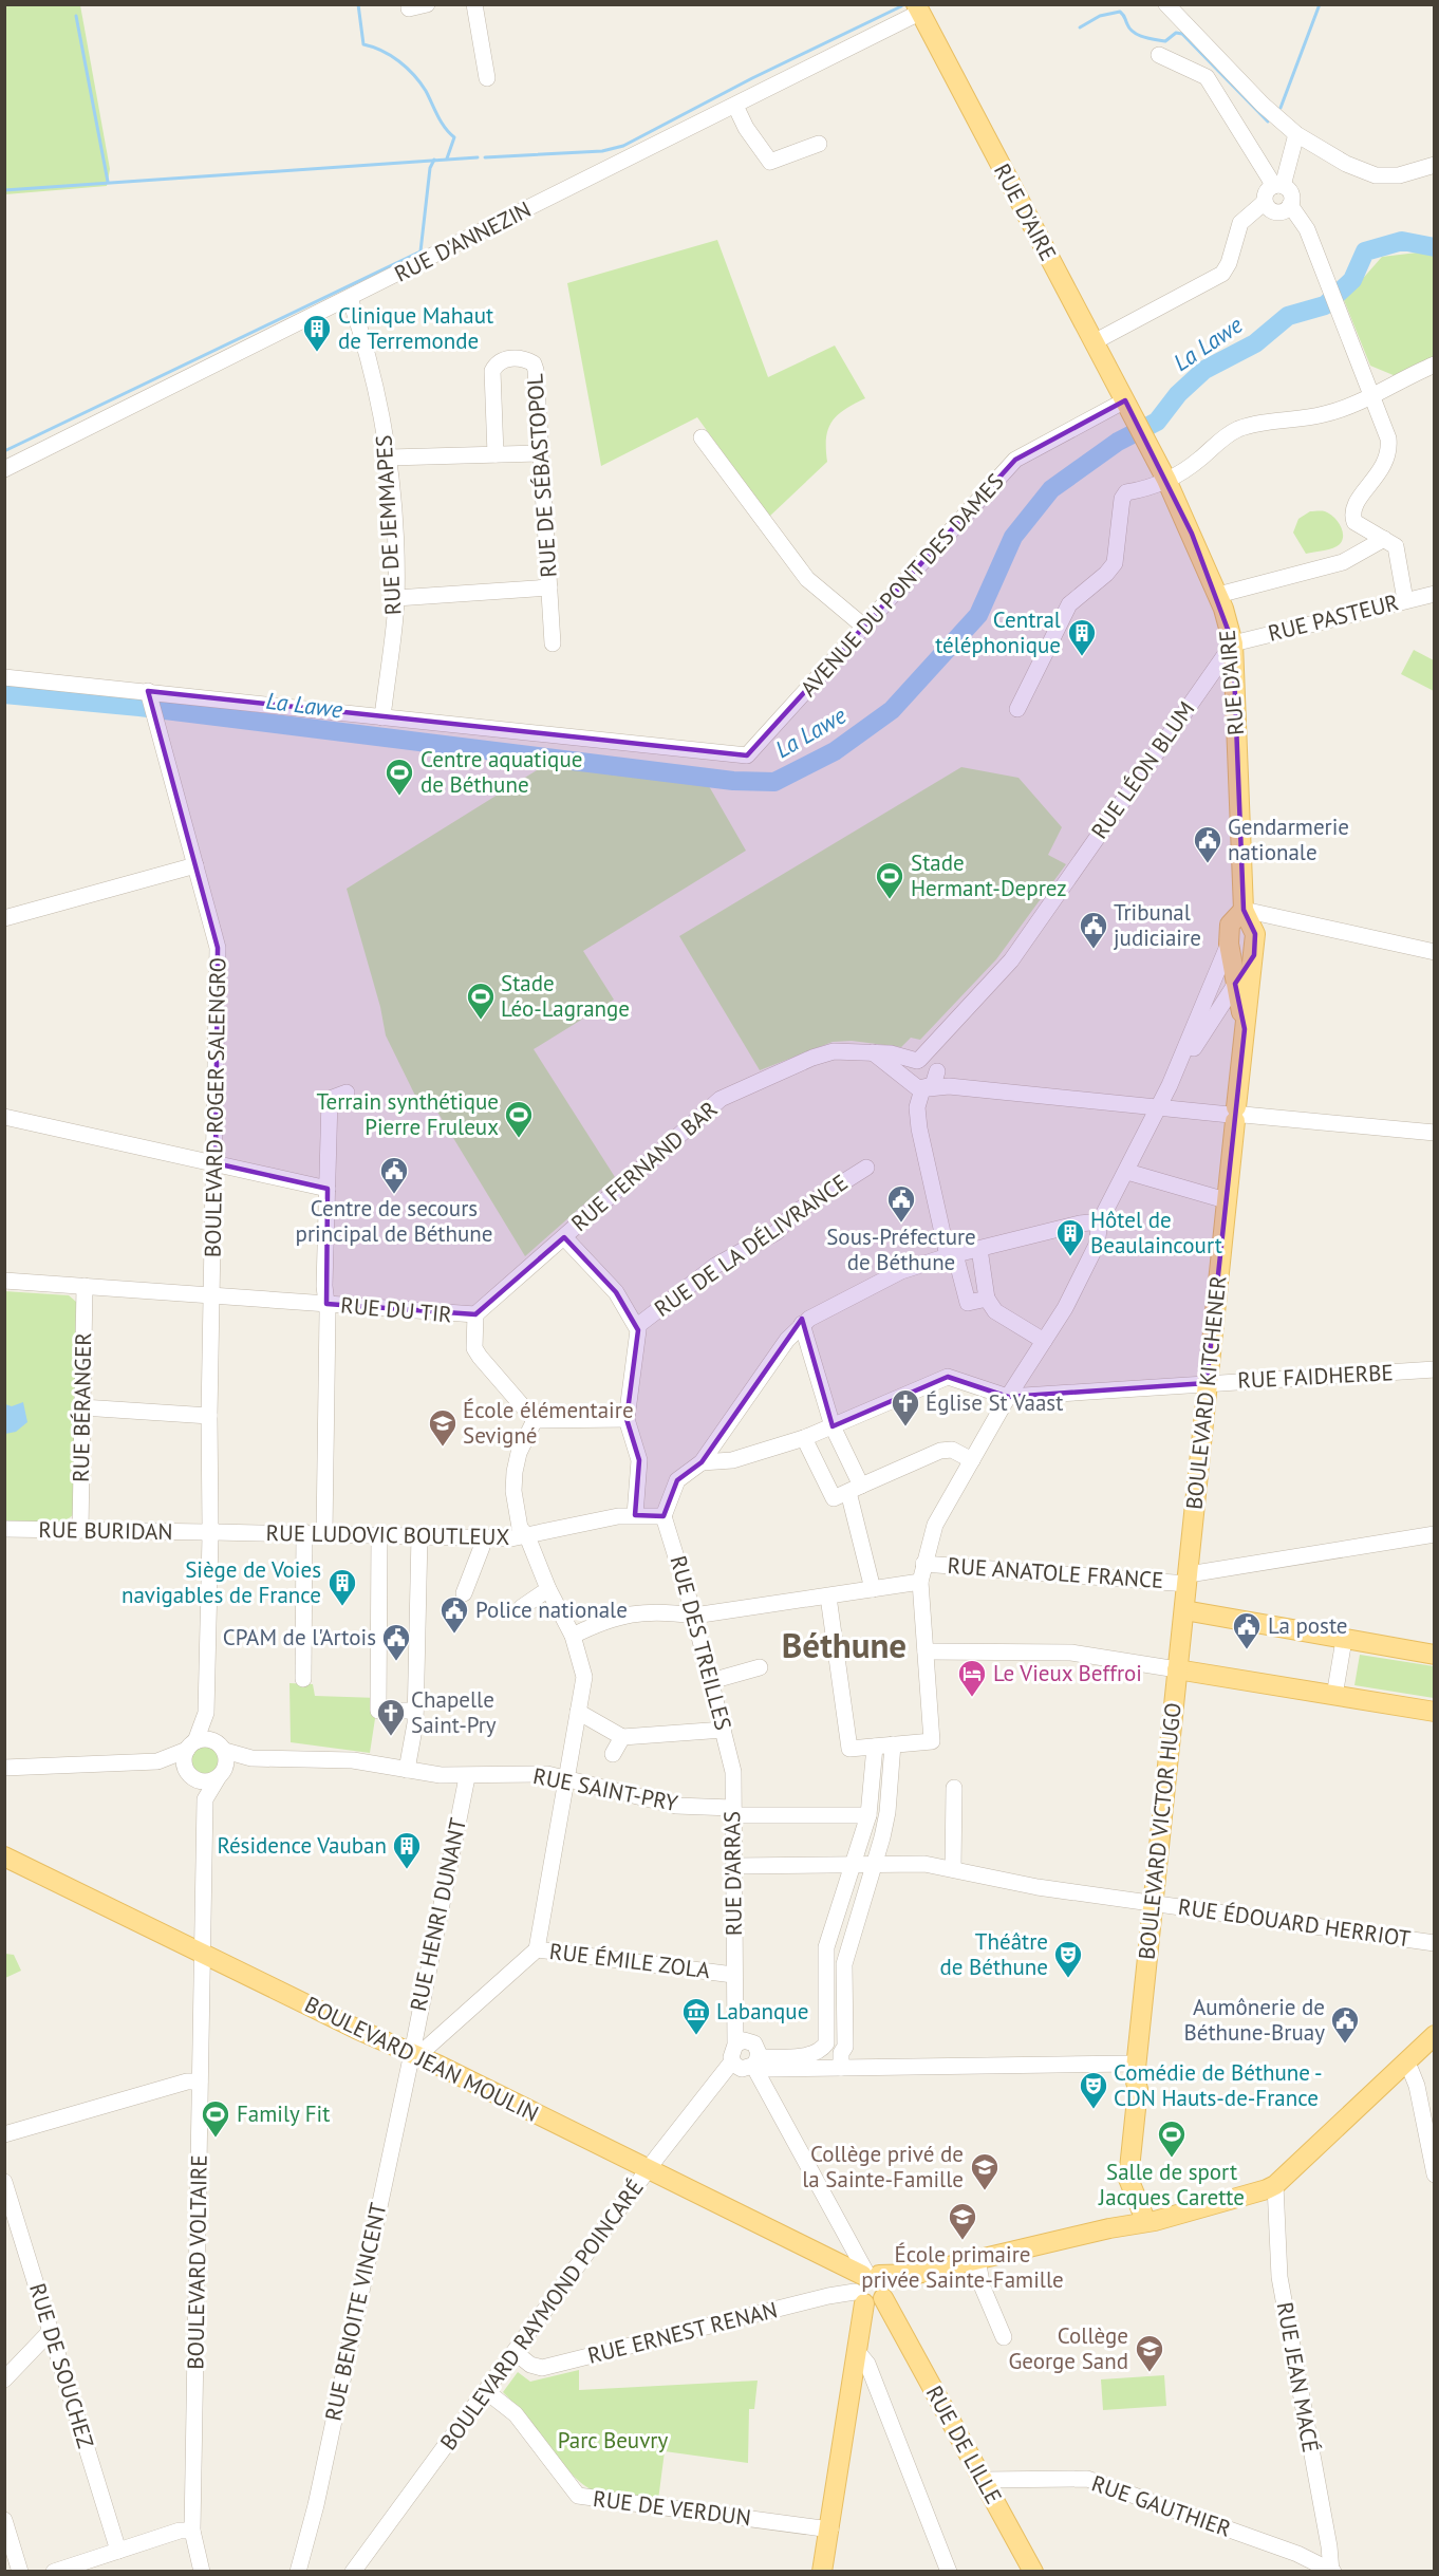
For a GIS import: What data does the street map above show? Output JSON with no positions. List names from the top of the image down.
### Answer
{
  "streets": {
    "main road": [
      "RUE D'AIRE",
      "BOULEVARD KITCHENER",
      "BOULEVARD VICTOR HUGO",
      "BOULEVARD JEAN MOULIN",
      "RUE DE LILLE"
    ],
    "street": [
      "RUE D'ANNEZIN",
      "RUE DE SÉBASTOPOL",
      "RUE DE JEMMAPES",
      "AVENUE DU PONT DES DAMES",
      "RUE PASTEUR",
      "RUE LÉON BLUM",
      "BOULEVARD ROGER SALENGRO",
      "RUE FERNAND BAR",
      "RUE DE LA DÉLIVRANCE",
      "RUE DU TIR",
      "RUE FAIDHERBE",
      "RUE BÉRANGER",
      "RUE BURIDAN",
      "RUE LUDOVIC BOUTLEUX",
      "RUE ANATOLE FRANCE",
      "RUE DES TREILLES",
      "RUE SAINT-PRY",
      "RUE D'ARRAS",
      "RUE HENRI DUNANT",
      "RUE ÉDOUARD HERRIOT",
      "RUE ÉMILE ZOLA",
      "BOULEVARD VOLTAIRE",
      "RUE BENOITE VINCENT",
      "BOULEVARD RAYMOND POINCARÉ",
      "RUE ERNEST RENAN",
      "RUE DE SOUCHEZ",
      "RUE JEAN MACÉ",
      "RUE GAUTHIER",
      "RUE DE VERDUN"
    ]
  },
  "crossings": [
    ["RUE D'AIRE", "RUE D'ANNEZIN"],
    ["RUE D'AIRE", "AVENUE DU PONT DES DAMES"],
    ["RUE D'AIRE", "RUE PASTEUR"],
    ["RUE D'AIRE", "RUE LÉON BLUM"],
    ["RUE D'AIRE", "BOULEVARD KITCHENER"],
    ["RUE D'ANNEZIN", "RUE DE JEMMAPES"],
    ["RUE DE JEMMAPES", "AVENUE DU PONT DES DAMES"],
    ["AVENUE DU PONT DES DAMES", "BOULEVARD ROGER SALENGRO"],
    ["RUE PASTEUR", "RUE LÉON BLUM"],
    ["RUE LÉON BLUM", "RUE FERNAND BAR"],
    ["BOULEVARD ROGER SALENGRO", "RUE DU TIR"],
    ["BOULEVARD ROGER SALENGRO", "RUE BURIDAN"],
    ["BOULEVARD ROGER SALENGRO", "RUE LUDOVIC BOUTLEUX"],
    ["RUE FERNAND BAR", "RUE DE LA DÉLIVRANCE"],
    ["RUE FERNAND BAR", "RUE DU TIR"],
    ["RUE DE LA DÉLIVRANCE", "RUE DU TIR"],
    ["RUE DU TIR", "RUE BÉRANGER"],
    ["RUE FAIDHERBE", "BOULEVARD KITCHENER"],
    ["BOULEVARD KITCHENER", "RUE ANATOLE FRANCE"],
    ["BOULEVARD KITCHENER", "BOULEVARD VICTOR HUGO"],
    ["RUE BÉRANGER", "RUE BURIDAN"],
    ["RUE BURIDAN", "RUE LUDOVIC BOUTLEUX"],
    ["RUE LUDOVIC BOUTLEUX", "RUE DES TREILLES"],
    ["RUE ANATOLE FRANCE", "BOULEVARD VICTOR HUGO"],
    ["RUE DES TREILLES", "RUE D'ARRAS"],
    ["RUE SAINT-PRY", "RUE D'ARRAS"],
    ["RUE SAINT-PRY", "RUE HENRI DUNANT"],
    ["BOULEVARD VICTOR HUGO", "RUE ÉDOUARD HERRIOT"],
    ["RUE D'ARRAS", "RUE ÉDOUARD HERRIOT"],
    ["RUE D'ARRAS", "RUE ÉMILE ZOLA"],
    ["RUE D'ARRAS", "BOULEVARD RAYMOND POINCARÉ"],
    ["RUE HENRI DUNANT", "RUE ÉMILE ZOLA"],
    ["RUE HENRI DUNANT", "BOULEVARD JEAN MOULIN"],
    ["RUE HENRI DUNANT", "RUE BENOITE VINCENT"],
    ["RUE ÉMILE ZOLA", "BOULEVARD JEAN MOULIN"],
    ["RUE ÉMILE ZOLA", "RUE BENOITE VINCENT"],
    ["BOULEVARD JEAN MOULIN", "BOULEVARD VOLTAIRE"],
    ["BOULEVARD JEAN MOULIN", "RUE BENOITE VINCENT"],
    ["BOULEVARD JEAN MOULIN", "BOULEVARD RAYMOND POINCARÉ"],
    ["BOULEVARD JEAN MOULIN", "RUE ERNEST RENAN"],
    ["BOULEVARD JEAN MOULIN", "RUE DE LILLE"],
    ["BOULEVARD RAYMOND POINCARÉ", "RUE ERNEST RENAN"],
    ["BOULEVARD RAYMOND POINCARÉ", "RUE DE VERDUN"],
    ["RUE ERNEST RENAN", "RUE DE LILLE"],
    ["RUE JEAN MACÉ", "RUE GAUTHIER"],
    ["RUE DE LILLE", "RUE GAUTHIER"]
  ],
  "districts": ["Béthune"],
  "water": ["La Lawe"],
  "parks": ["Parc Beuvry"],
  "places": {
    "building": [
      "Clinique Mahaut de Terremonde",
      "Central téléphonique",
      "Hôtel de Beaulaincourt",
      "Siège de Voies navigables de France",
      "Résidence Vauban"
    ],
    "sports": [
      "Centre aquatique de Béthune",
      "Stade Hermant-Deprez",
      "Stade Léo-Lagrange",
      "Terrain synthétique Pierre Fruleux",
      "Family Fit",
      "Salle de sport Jacques Carette"
    ],
    "public building": [
      "Gendarmerie nationale",
      "Tribunal judiciaire",
      "Centre de secours principal de Béthune",
      "Sous-Préfecture de Béthune",
      "Police nationale",
      "La poste",
      "CPAM de l'Artois",
      "Aumônerie de Béthune-Bruay"
    ],
    "church": ["Église St Vaast", "Chapelle Saint-Pry"],
    "school or university": [
      "École élémentaire Sevigné",
      "Collège privé de la Sainte-Famille",
      "École primaire privée Sainte-Famille",
      "Collège George Sand"
    ],
    "hotel": ["Le Vieux Beffroi"],
    "theatre": ["Théâtre de Béthune", "Comédie de Béthune - CDN Hauts-de-France"],
    "museum": ["Labanque"]
  }
}
